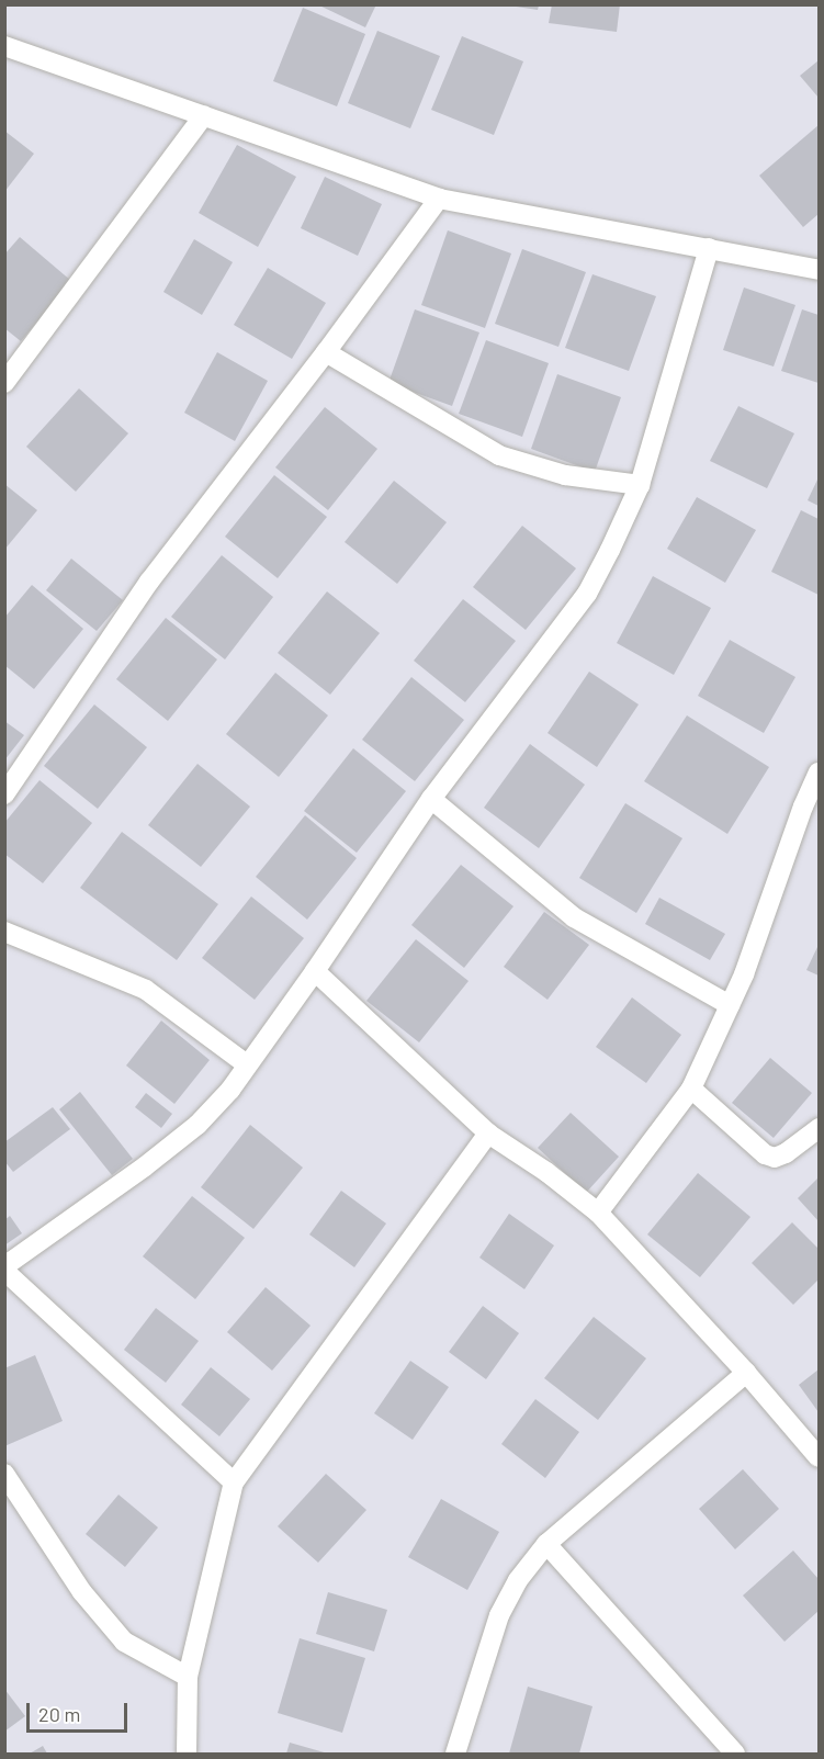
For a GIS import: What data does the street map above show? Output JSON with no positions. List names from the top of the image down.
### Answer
{
  "scale_bar": "20 m"
}
